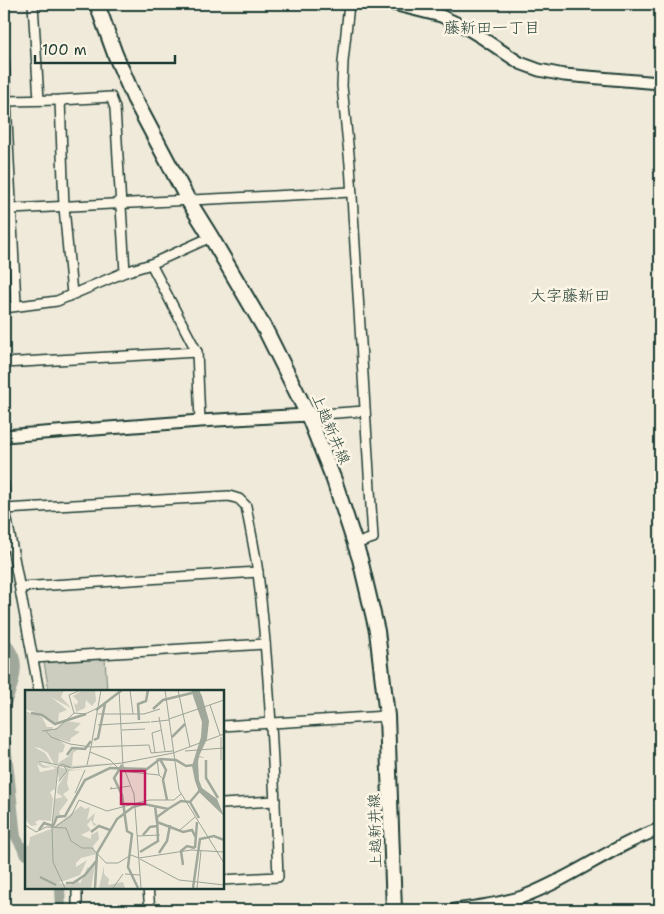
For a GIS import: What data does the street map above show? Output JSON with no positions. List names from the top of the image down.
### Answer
{
  "streets": {
    "main road": ["上越新井線"]
  },
  "districts": ["藤新田一丁目", "大字藤新田"],
  "scale_bar": "100 m"
}
